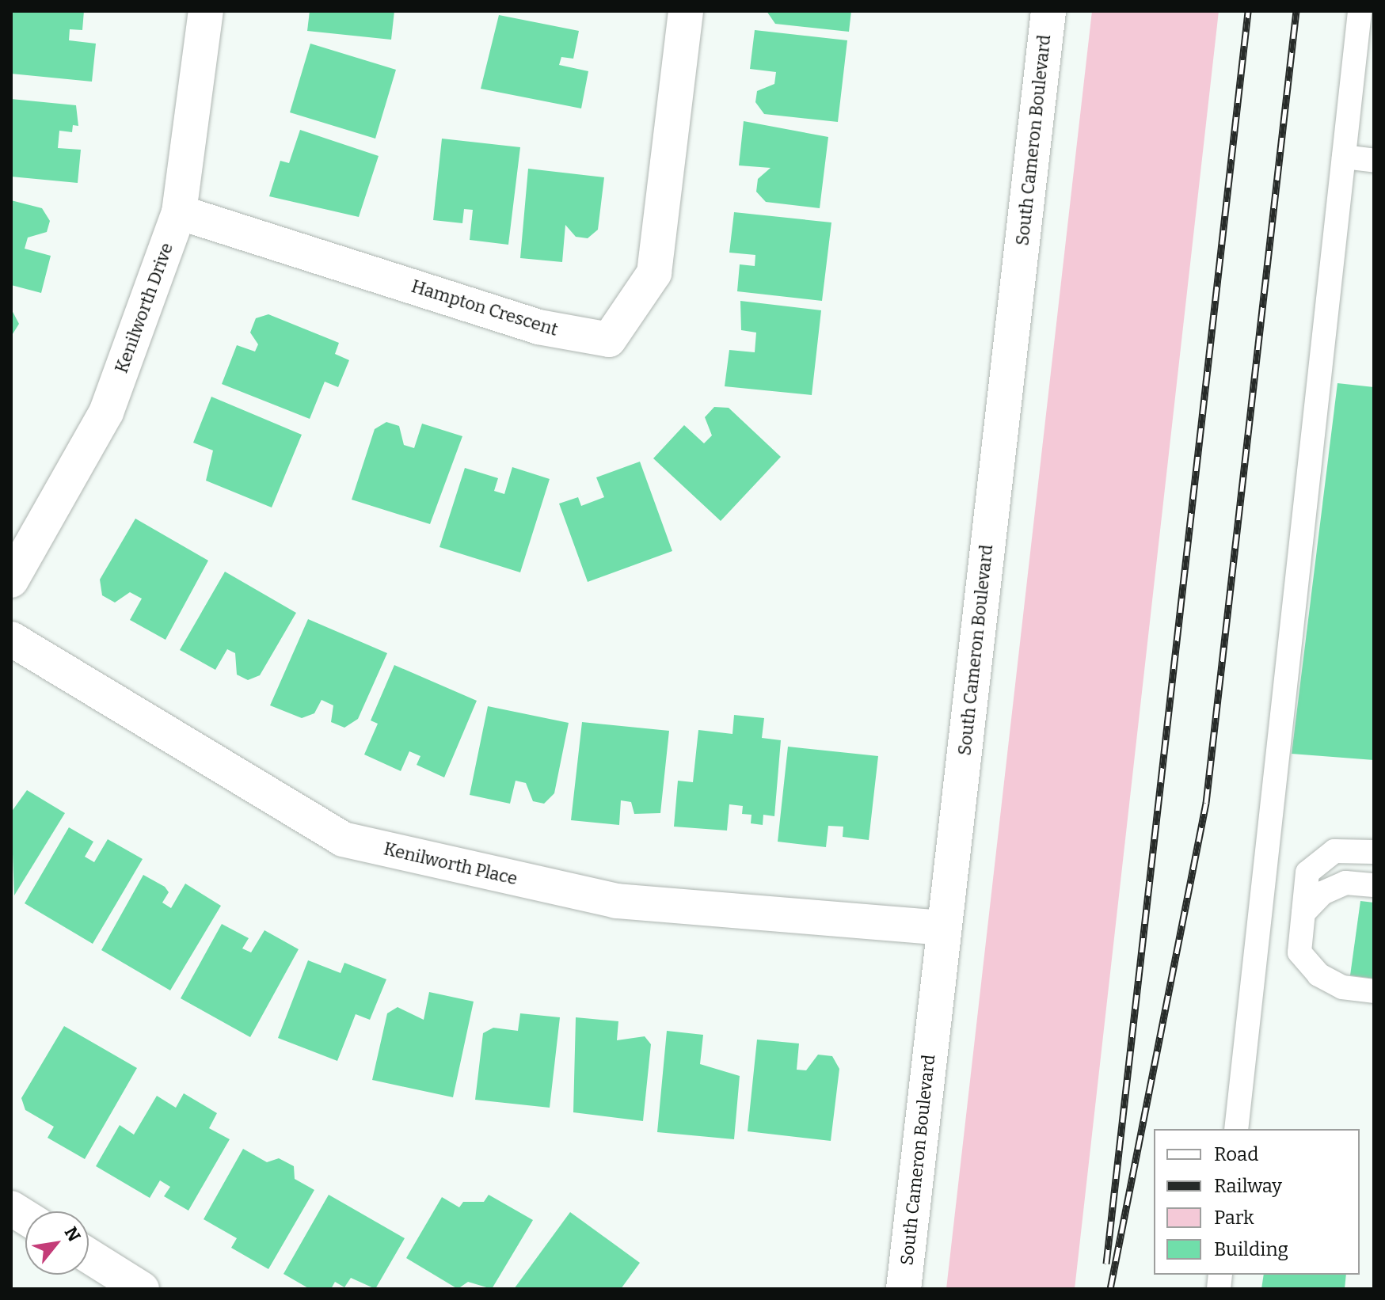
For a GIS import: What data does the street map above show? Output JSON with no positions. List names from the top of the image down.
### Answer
{
  "streets": {
    "street": [
      "South Cameron Boulevard",
      "Kenilworth Drive",
      "Hampton Crescent",
      "Kenilworth Place"
    ]
  },
  "crossings": [
    ["South Cameron Boulevard", "Kenilworth Place"],
    ["Kenilworth Drive", "Hampton Crescent"]
  ],
  "legend": [
    "Road",
    "Railway",
    "Park",
    "Building"
  ],
  "north": "top right"
}
